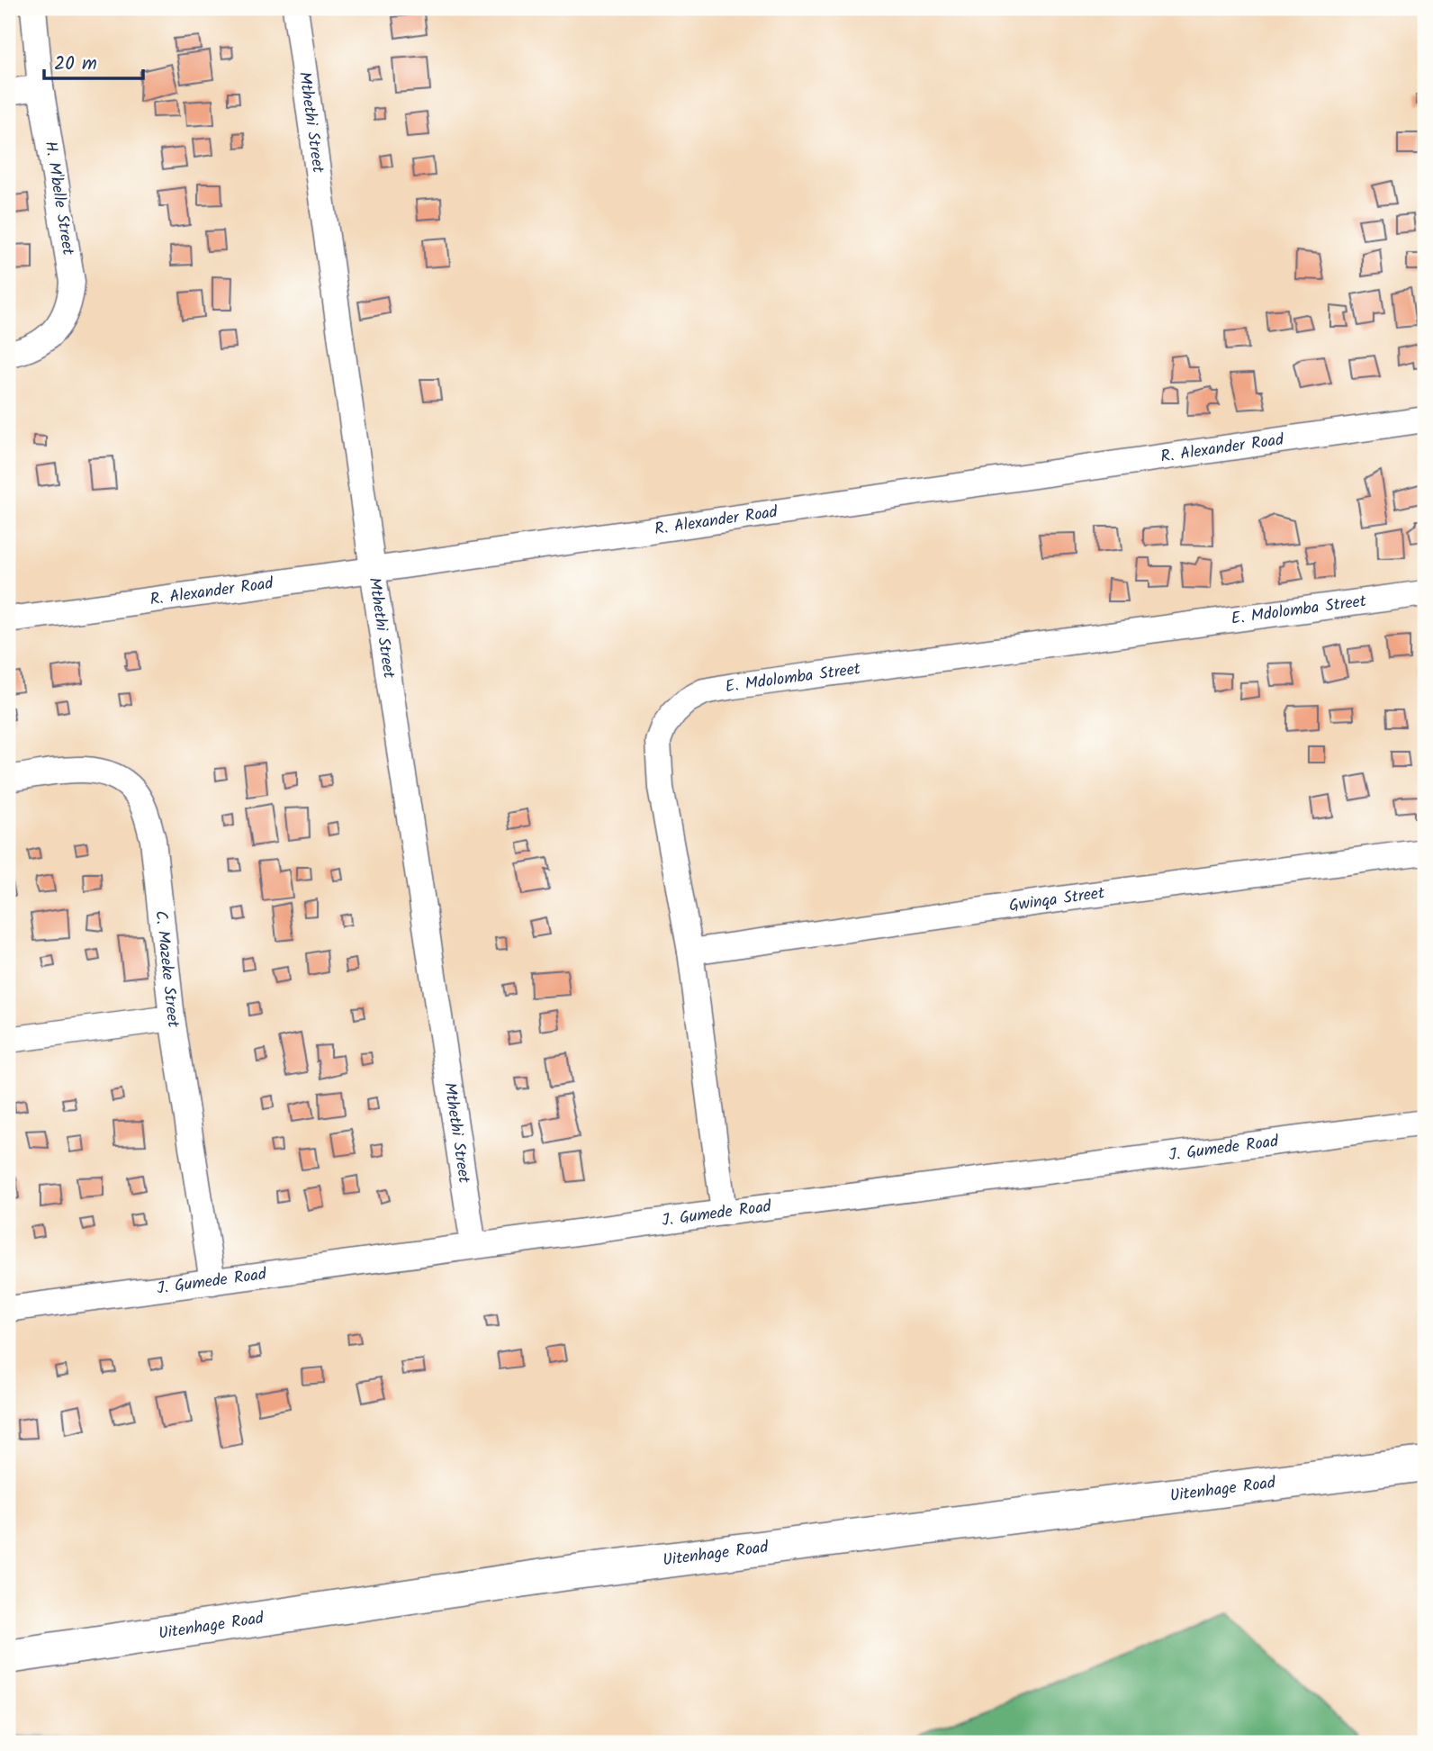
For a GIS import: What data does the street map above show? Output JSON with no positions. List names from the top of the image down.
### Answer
{
  "streets": {
    "main road": ["Uitenhage Road"],
    "street": [
      "Mthethi Street",
      "H. M'belle Street",
      "R. Alexander Road",
      "E. Mdolomba Street",
      "Gwinqa Street",
      "C. Mazeke Street",
      "J. Gumede Road"
    ]
  },
  "crossings": [
    ["Mthethi Street", "R. Alexander Road"],
    ["Mthethi Street", "J. Gumede Road"],
    ["E. Mdolomba Street", "Gwinqa Street"],
    ["E. Mdolomba Street", "J. Gumede Road"],
    ["C. Mazeke Street", "J. Gumede Road"]
  ],
  "scale_bar": "20 m"
}
